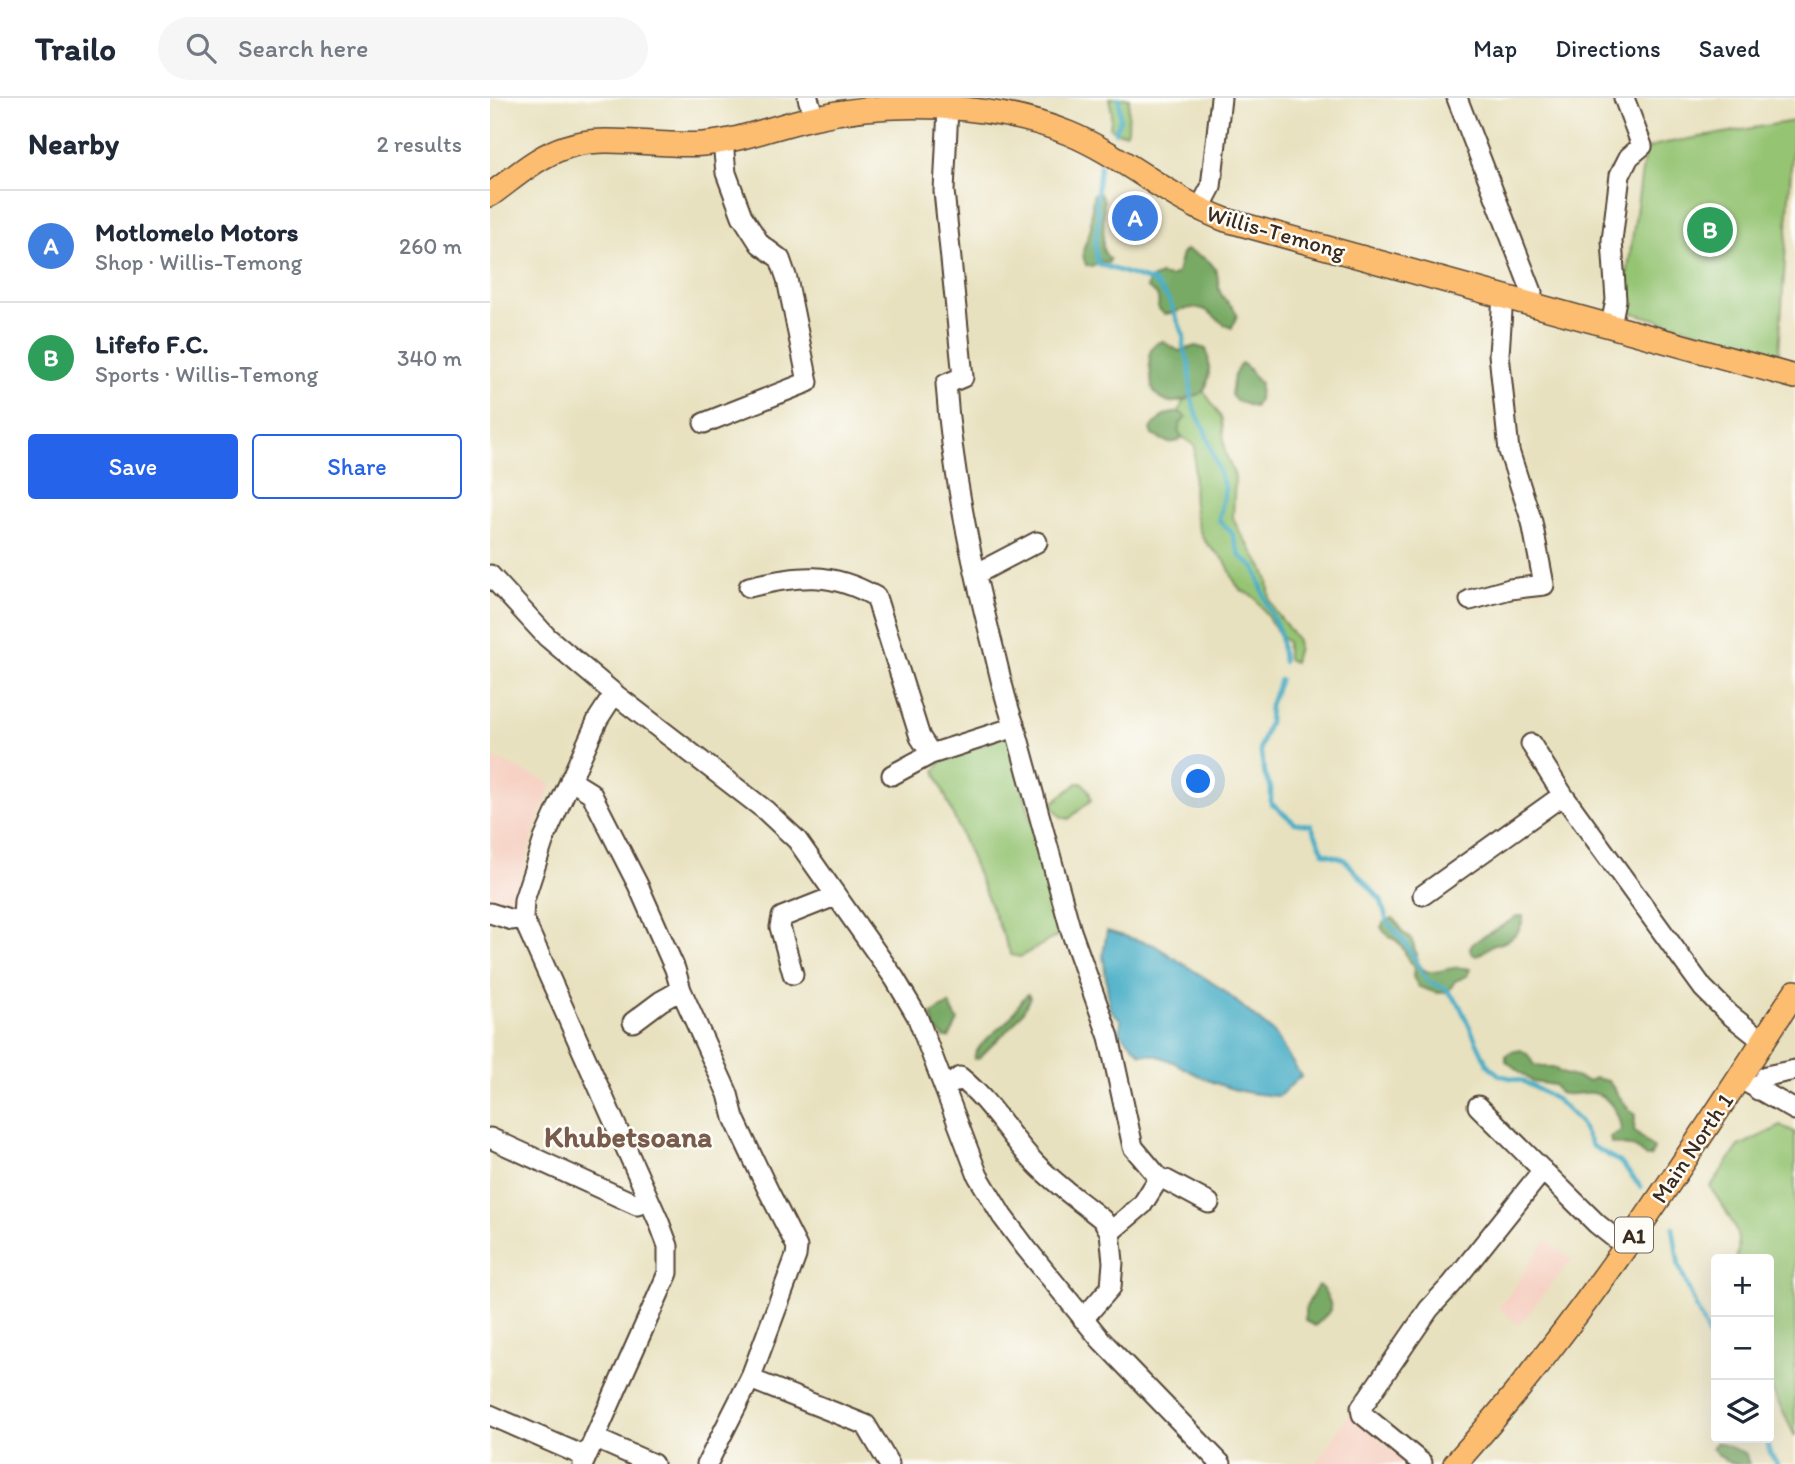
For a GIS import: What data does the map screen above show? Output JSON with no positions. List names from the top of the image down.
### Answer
{
  "streets": {
    "main road": ["Willis-Temong", "Main North 1", "A1"]
  },
  "districts": ["Khubetsoana"],
  "page": {
    "header": "Trailo",
    "search": "Search here",
    "nav": ["Map", "Directions", "Saved"],
    "heading": ["Nearby", "2 results"],
    "list": [
      {
        "mark": "A",
        "name": "Motlomelo Motors",
        "note": "Shop · Willis-Temong",
        "value": "260 m"
      },
      {
        "mark": "B",
        "name": "Lifefo F.C.",
        "note": "Sports · Willis-Temong",
        "value": "340 m"
      }
    ],
    "pins": ["A", "B"],
    "buttons": ["Save", "Share"],
    "map_buttons": ["+", "−"]
  }
}
